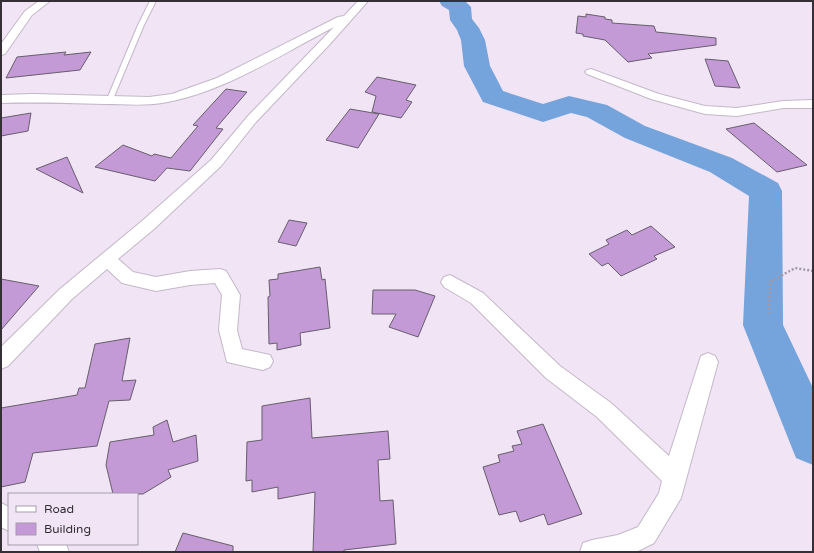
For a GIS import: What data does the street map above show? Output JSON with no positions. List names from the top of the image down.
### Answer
{
  "legend": ["Road", "Building"]
}
